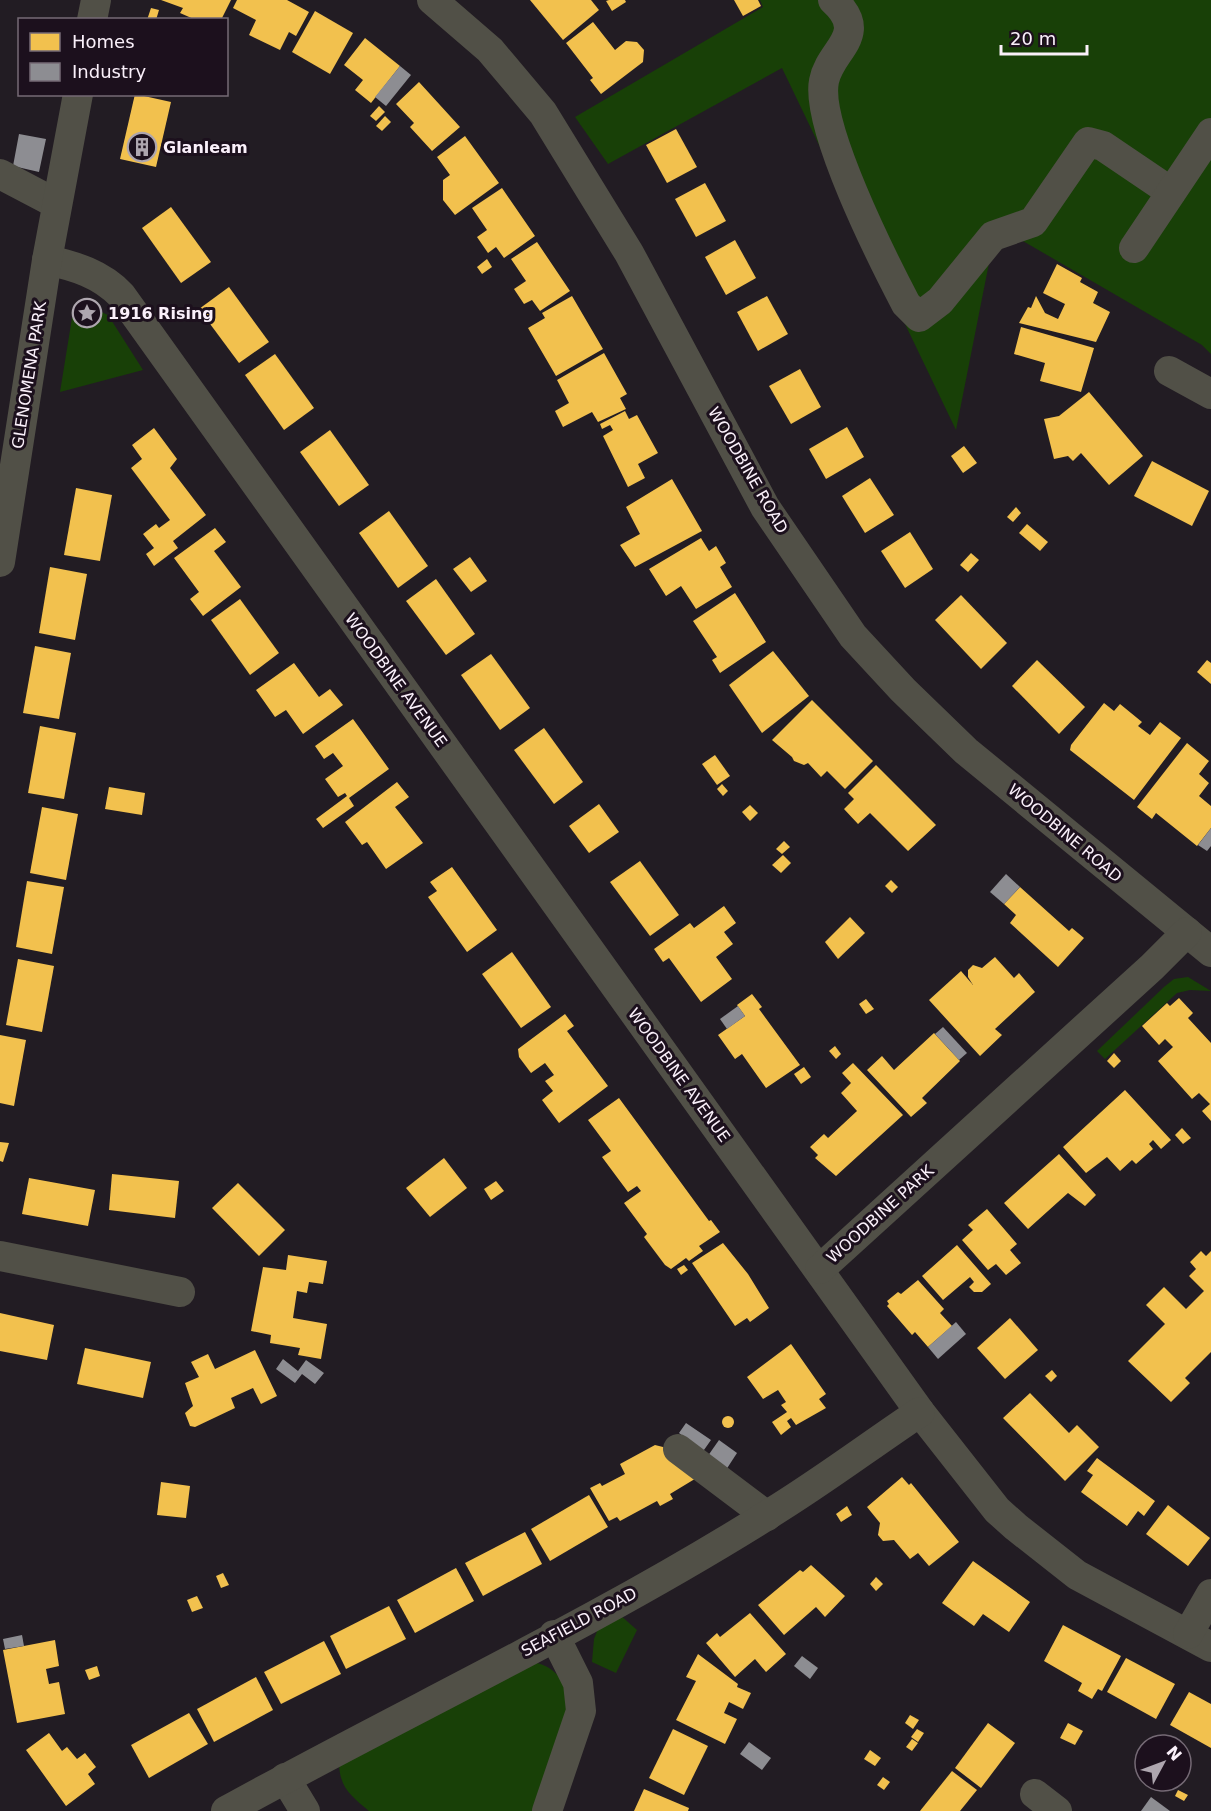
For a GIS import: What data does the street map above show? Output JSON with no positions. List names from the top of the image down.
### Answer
{
  "streets": {
    "street": [
      "GLENOMENA PARK",
      "WOODBINE ROAD",
      "WOODBINE AVENUE",
      "WOODBINE PARK",
      "SEAFIELD ROAD"
    ]
  },
  "crossings": [
    ["GLENOMENA PARK", "WOODBINE AVENUE"],
    ["WOODBINE ROAD", "WOODBINE PARK"],
    ["WOODBINE AVENUE", "WOODBINE PARK"],
    ["WOODBINE PARK", "SEAFIELD ROAD"]
  ],
  "places": {
    "building": ["Glanleam"],
    "place": ["1916 Rising"]
  },
  "legend": ["Homes", "Industry"],
  "scale_bar": "20 m",
  "north": "top right"
}
